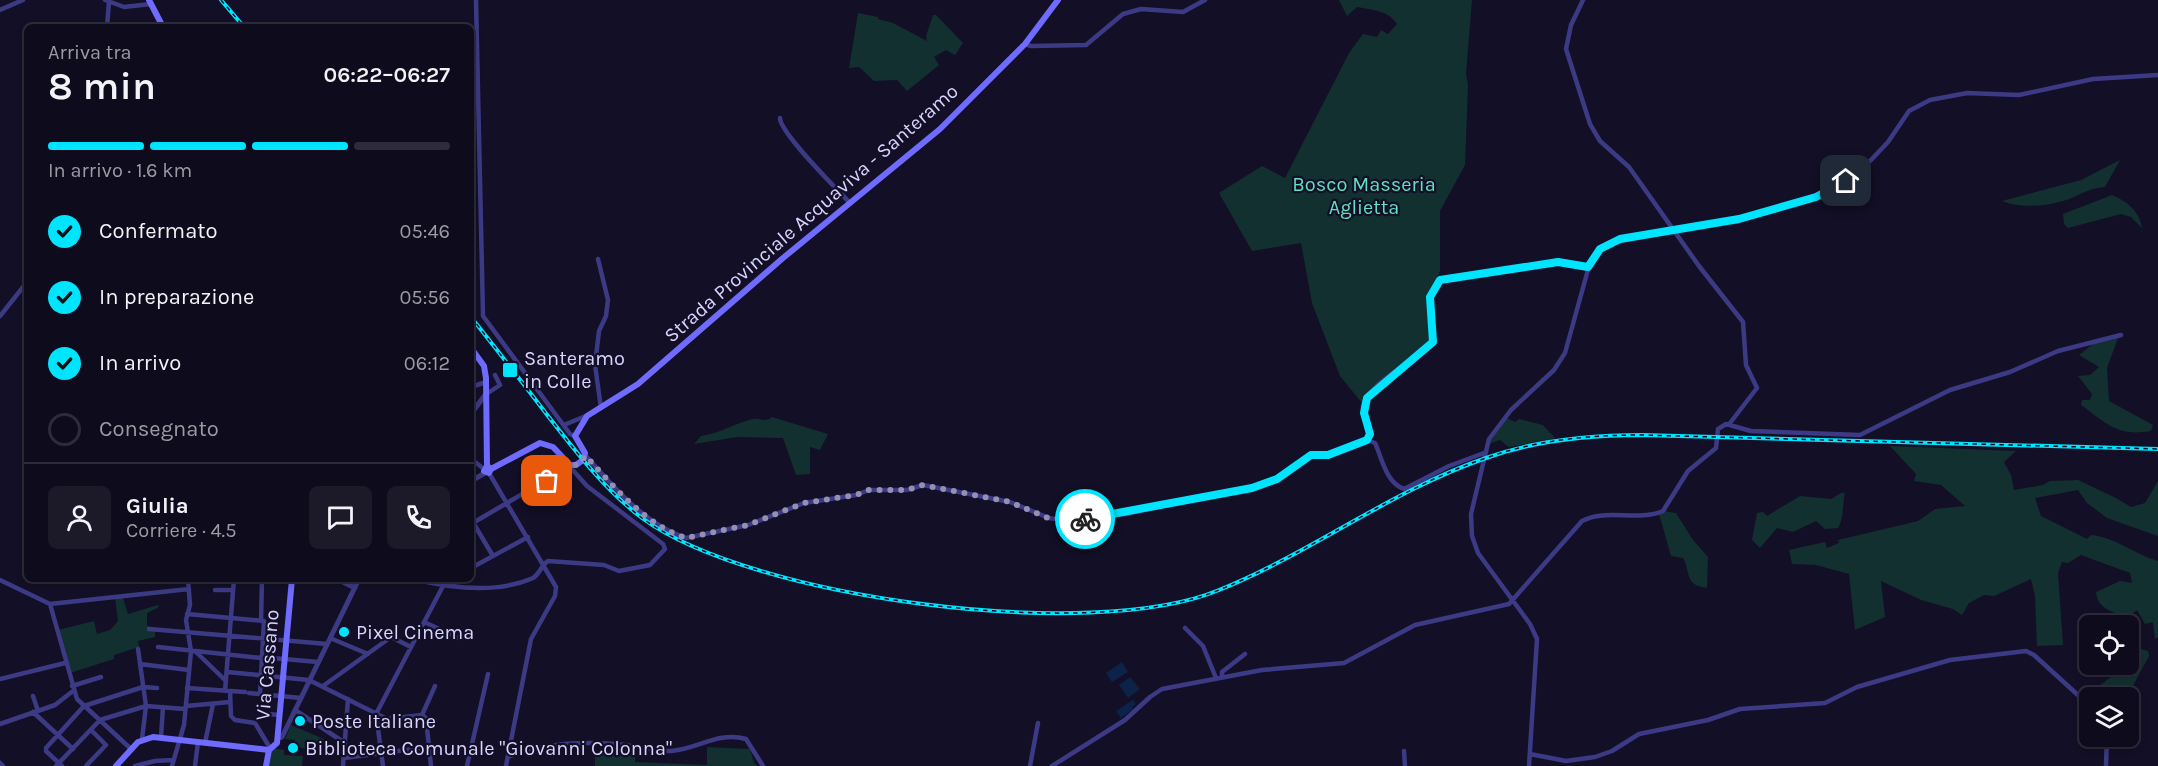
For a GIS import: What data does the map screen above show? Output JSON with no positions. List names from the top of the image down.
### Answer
{
  "streets": {
    "main road": ["Strada Provinciale Acquaviva - Santeramo", "Via Cassano"]
  },
  "parks": ["Bosco Masseria Aglietta"],
  "places": {
    "transit": ["Santeramo in Colle"],
    "other": ["Pixel Cinema", "Poste Italiane", "Biblioteca Comunale \"Giovanni Colonna\""]
  },
  "page": {
    "heading": ["8 min", "Arriva tra", "06:22–06:27"],
    "panel": ["Giulia", "Corriere · 4.5"],
    "bar": "In arrivo · 1.6 km",
    "list": [
      ["Confermato", "05:46"],
      ["In preparazione", "05:56"],
      ["In arrivo", "06:12"],
      "Consegnato"
    ]
  }
}
